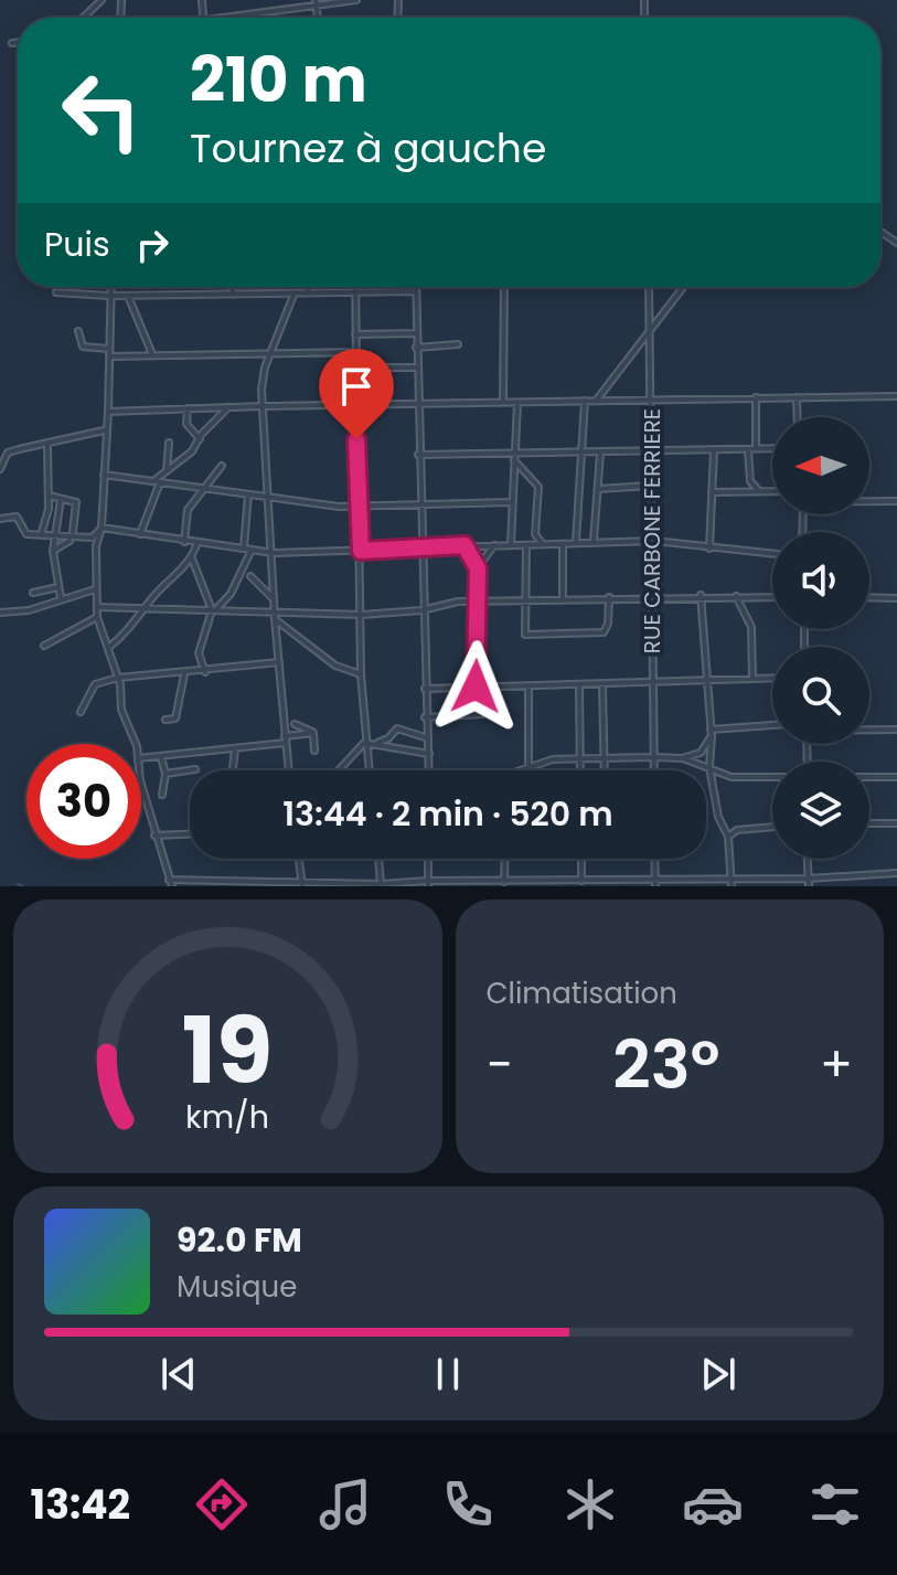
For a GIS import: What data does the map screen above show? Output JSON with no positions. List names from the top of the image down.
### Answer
{
  "streets": {
    "street": ["RUE CARBONE FERRIERE"]
  },
  "north": "left",
  "page": {
    "turn": ["210 m", "Tournez à gauche"],
    "then": "Puis",
    "limit": "30",
    "trip": "13:44 · 2 min · 520 m",
    "tile": "Climatisation",
    "heat": ["−", "23°", "+"],
    "song": ["92.0 FM", "Musique"],
    "tabs": "13:42",
    "gauge": ["19", "km/h"]
  }
}
